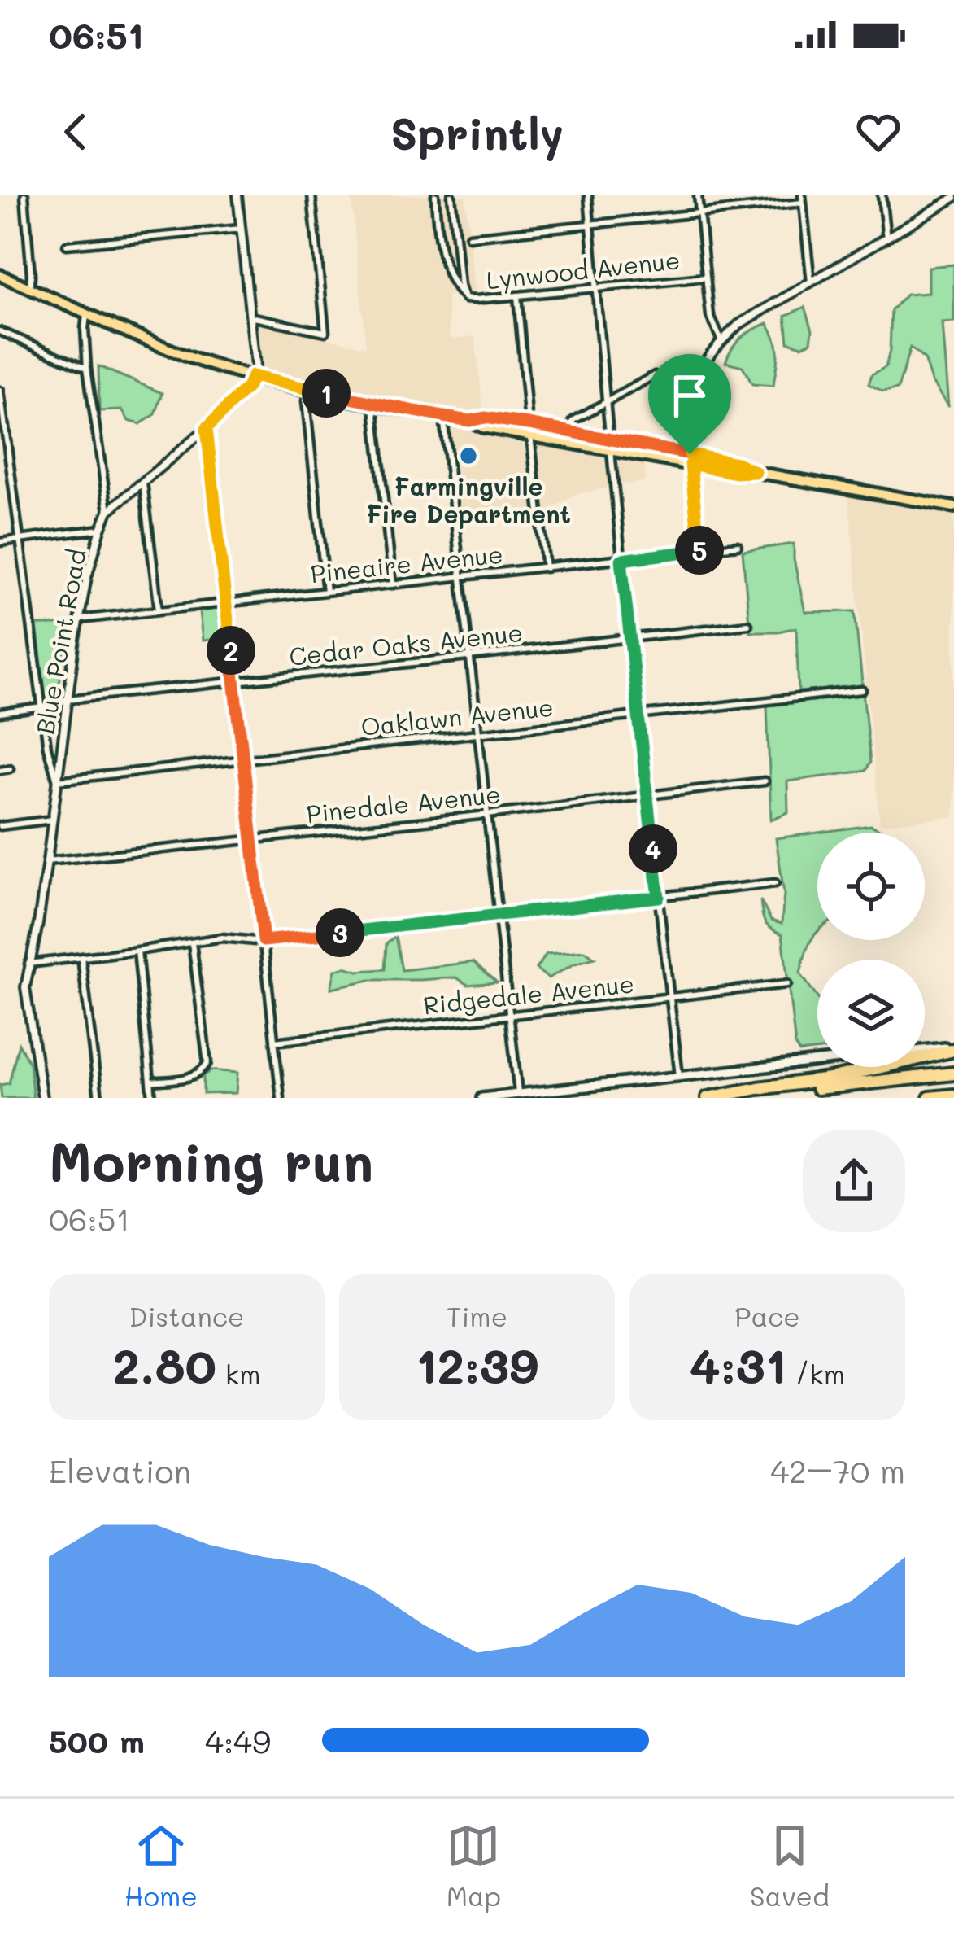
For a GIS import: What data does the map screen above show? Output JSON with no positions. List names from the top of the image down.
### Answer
{
  "streets": {
    "street": [
      "Lynwood Avenue",
      "Pineaire Avenue",
      "Blue Point Road",
      "Cedar Oaks Avenue",
      "Oaklawn Avenue",
      "Pinedale Avenue",
      "Ridgedale Avenue"
    ]
  },
  "crossings": [
    ["Pineaire Avenue", "Blue Point Road"],
    ["Blue Point Road", "Cedar Oaks Avenue"],
    ["Blue Point Road", "Oaklawn Avenue"],
    ["Blue Point Road", "Pinedale Avenue"]
  ],
  "places": ["Farmingville Fire Department"],
  "page": {
    "status": "06:51",
    "header": "Sprintly",
    "pins": [
      "1",
      "5",
      "2",
      "4",
      "3"
    ],
    "heading": ["Morning run", "06:51"],
    "stats": [
      ["Distance", "2.80 km"],
      ["Time", "12:39"],
      ["Pace", "4:31 /km"]
    ],
    "chart": ["Elevation", "42–70 m"],
    "list": [
      {
        "name": "500 m",
        "note": "4:49"
      }
    ],
    "tabs": ["Home", "Map", "Saved"]
  }
}
